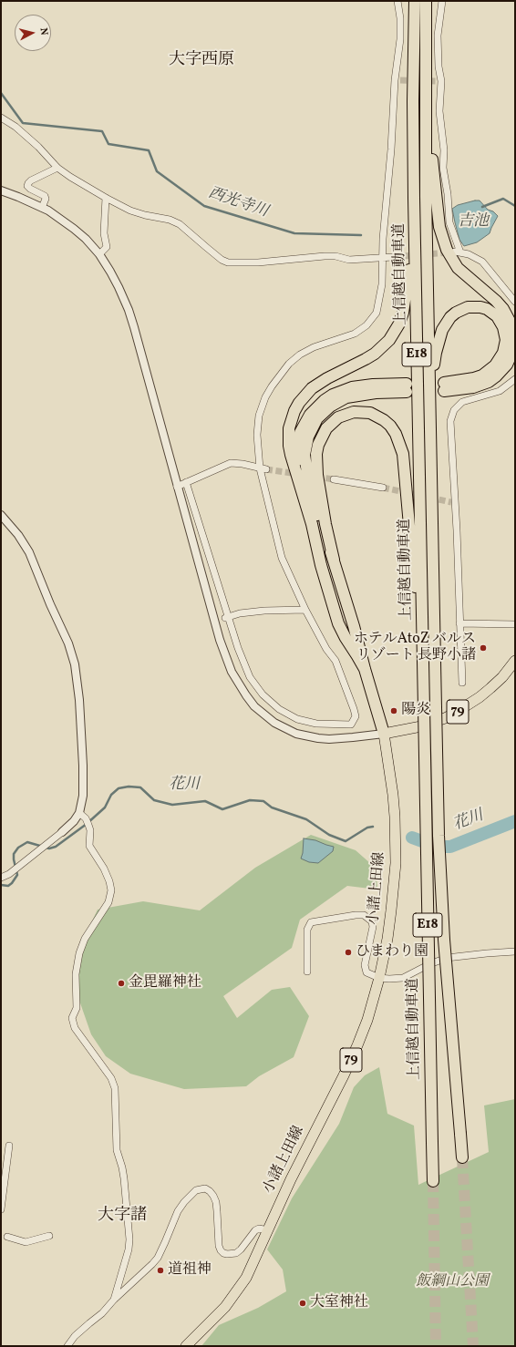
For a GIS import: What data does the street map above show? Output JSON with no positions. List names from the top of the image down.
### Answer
{
  "streets": {
    "highway": ["上信越自動車道", "E18"],
    "main road": ["79", "小諸上田線"]
  },
  "crossings": [
    ["79", "小諸上田線"]
  ],
  "districts": ["大字西原", "大字諸"],
  "water": ["西光寺川", "吉池", "花川"],
  "parks": ["飯綱山公園"],
  "places": [
    "ホテルAtoZ バルス リゾート 長野小諸",
    "陽炎",
    "ひまわり園",
    "金毘羅神社",
    "道祖神",
    "大室神社"
  ],
  "north": "right"
}
